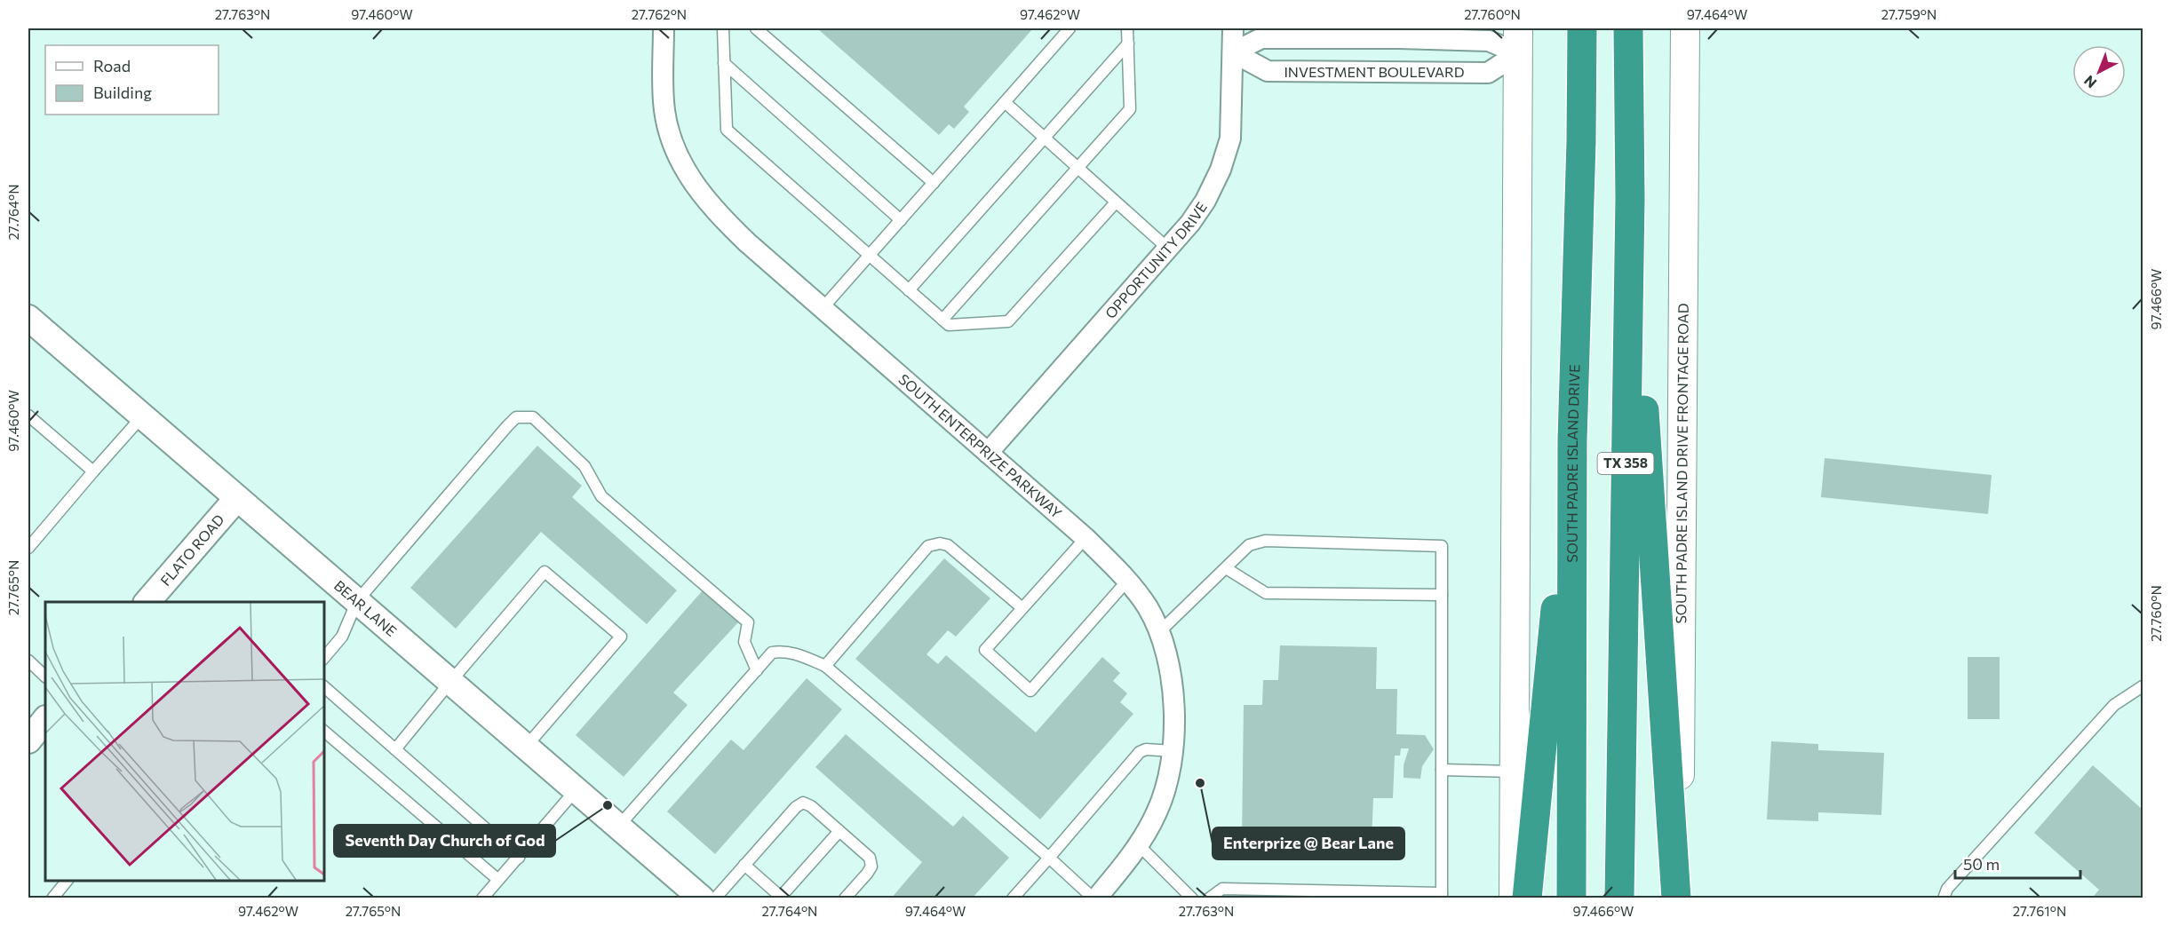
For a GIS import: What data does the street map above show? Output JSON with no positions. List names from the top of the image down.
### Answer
{
  "streets": {
    "highway": ["SOUTH PADRE ISLAND DRIVE", "TX 358"],
    "main road": ["SOUTH PADRE ISLAND DRIVE FRONTAGE ROAD"],
    "street": [
      "INVESTMENT BOULEVARD",
      "OPPORTUNITY DRIVE",
      "SOUTH ENTERPRIZE PARKWAY",
      "FLATO ROAD",
      "BEAR LANE"
    ]
  },
  "crossings": [
    ["INVESTMENT BOULEVARD", "OPPORTUNITY DRIVE"],
    ["OPPORTUNITY DRIVE", "SOUTH ENTERPRIZE PARKWAY"],
    ["FLATO ROAD", "BEAR LANE"]
  ],
  "places": ["Enterprize @ Bear Lane", "Seventh Day Church of God"],
  "legend": ["Road", "Building"],
  "scale_bar": "50 m",
  "north": "bottom left",
  "coordinates": [
    "27.763°N",
    "97.460°W",
    "27.762°N",
    "97.462°W",
    "27.760°N",
    "97.464°W",
    "27.759°N",
    "27.764°N",
    "97.466°W",
    "27.765°N",
    "27.761°N"
  ]
}
